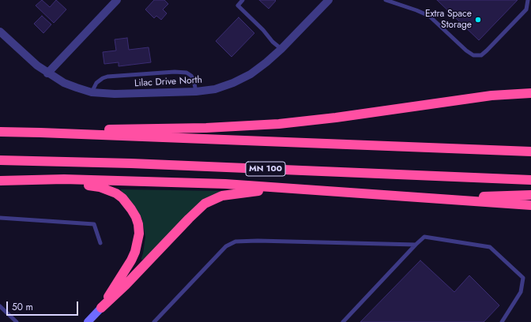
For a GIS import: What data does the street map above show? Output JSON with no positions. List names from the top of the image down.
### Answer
{
  "streets": {
    "highway": ["MN 100"],
    "street": ["Lilac Drive North"]
  },
  "places": ["Extra Space Storage"],
  "scale_bar": "50 m"
}
